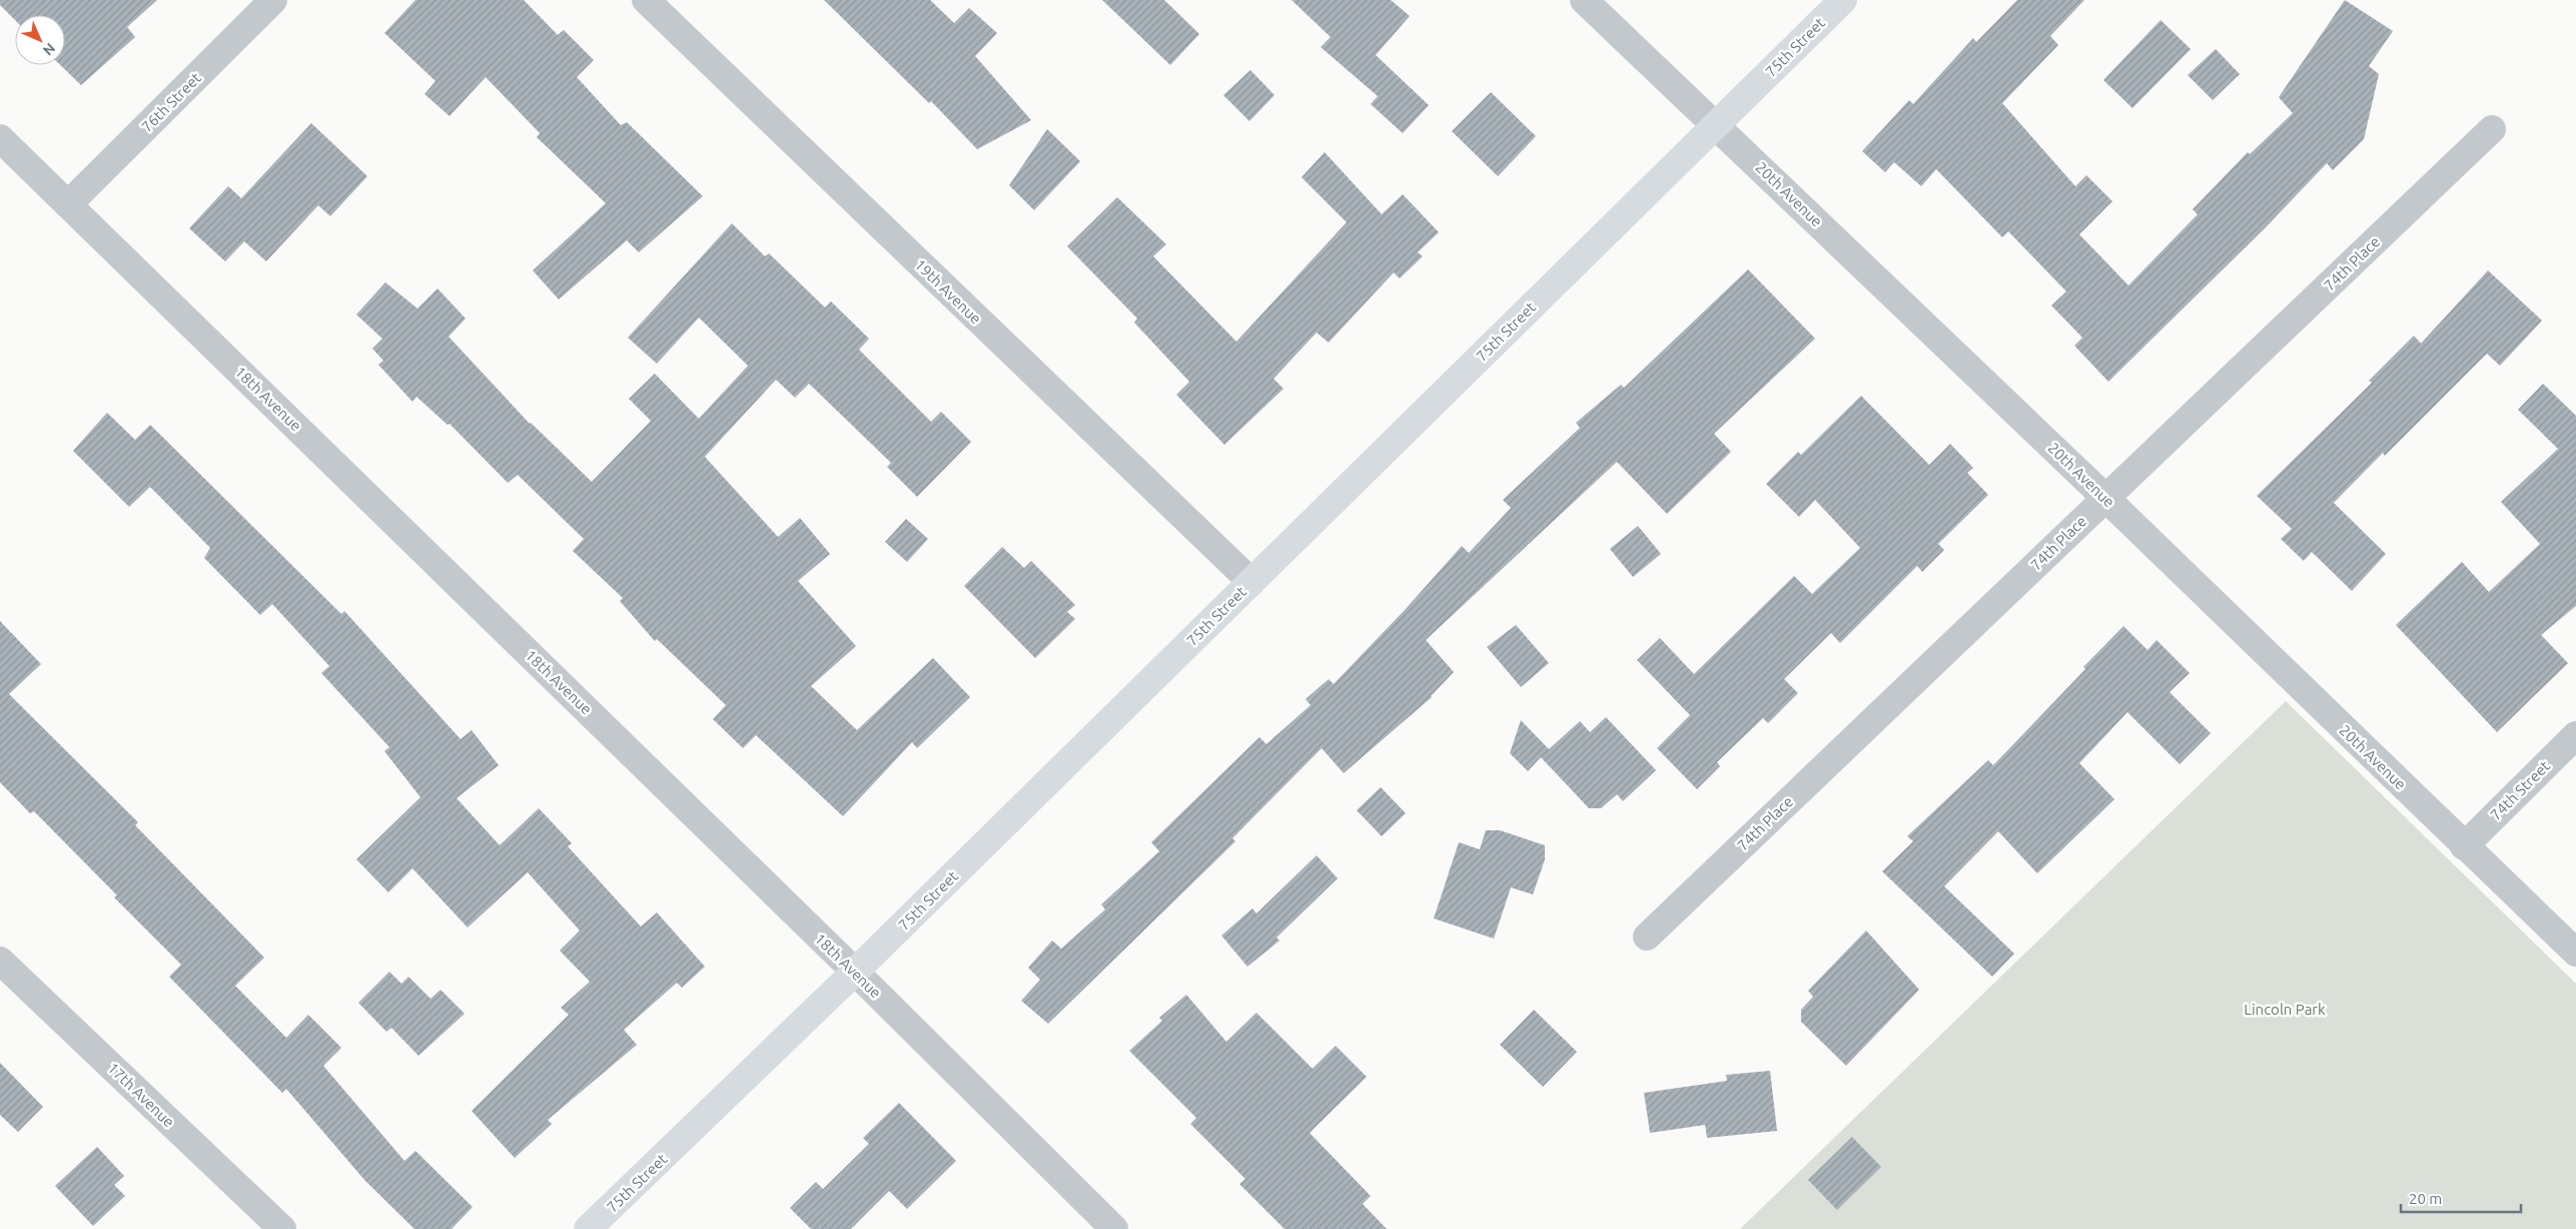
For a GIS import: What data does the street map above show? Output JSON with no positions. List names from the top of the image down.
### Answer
{
  "streets": {
    "street": [
      "75th Street",
      "76th Street",
      "20th Avenue",
      "74th Place",
      "19th Avenue",
      "18th Avenue",
      "74th Street",
      "17th Avenue"
    ]
  },
  "crossings": [
    ["75th Street", "20th Avenue"],
    ["75th Street", "19th Avenue"],
    ["75th Street", "18th Avenue"],
    ["76th Street", "18th Avenue"],
    ["20th Avenue", "74th Place"],
    ["20th Avenue", "74th Street"]
  ],
  "parks": ["Lincoln Park"],
  "scale_bar": "20 m",
  "north": "bottom right"
}
